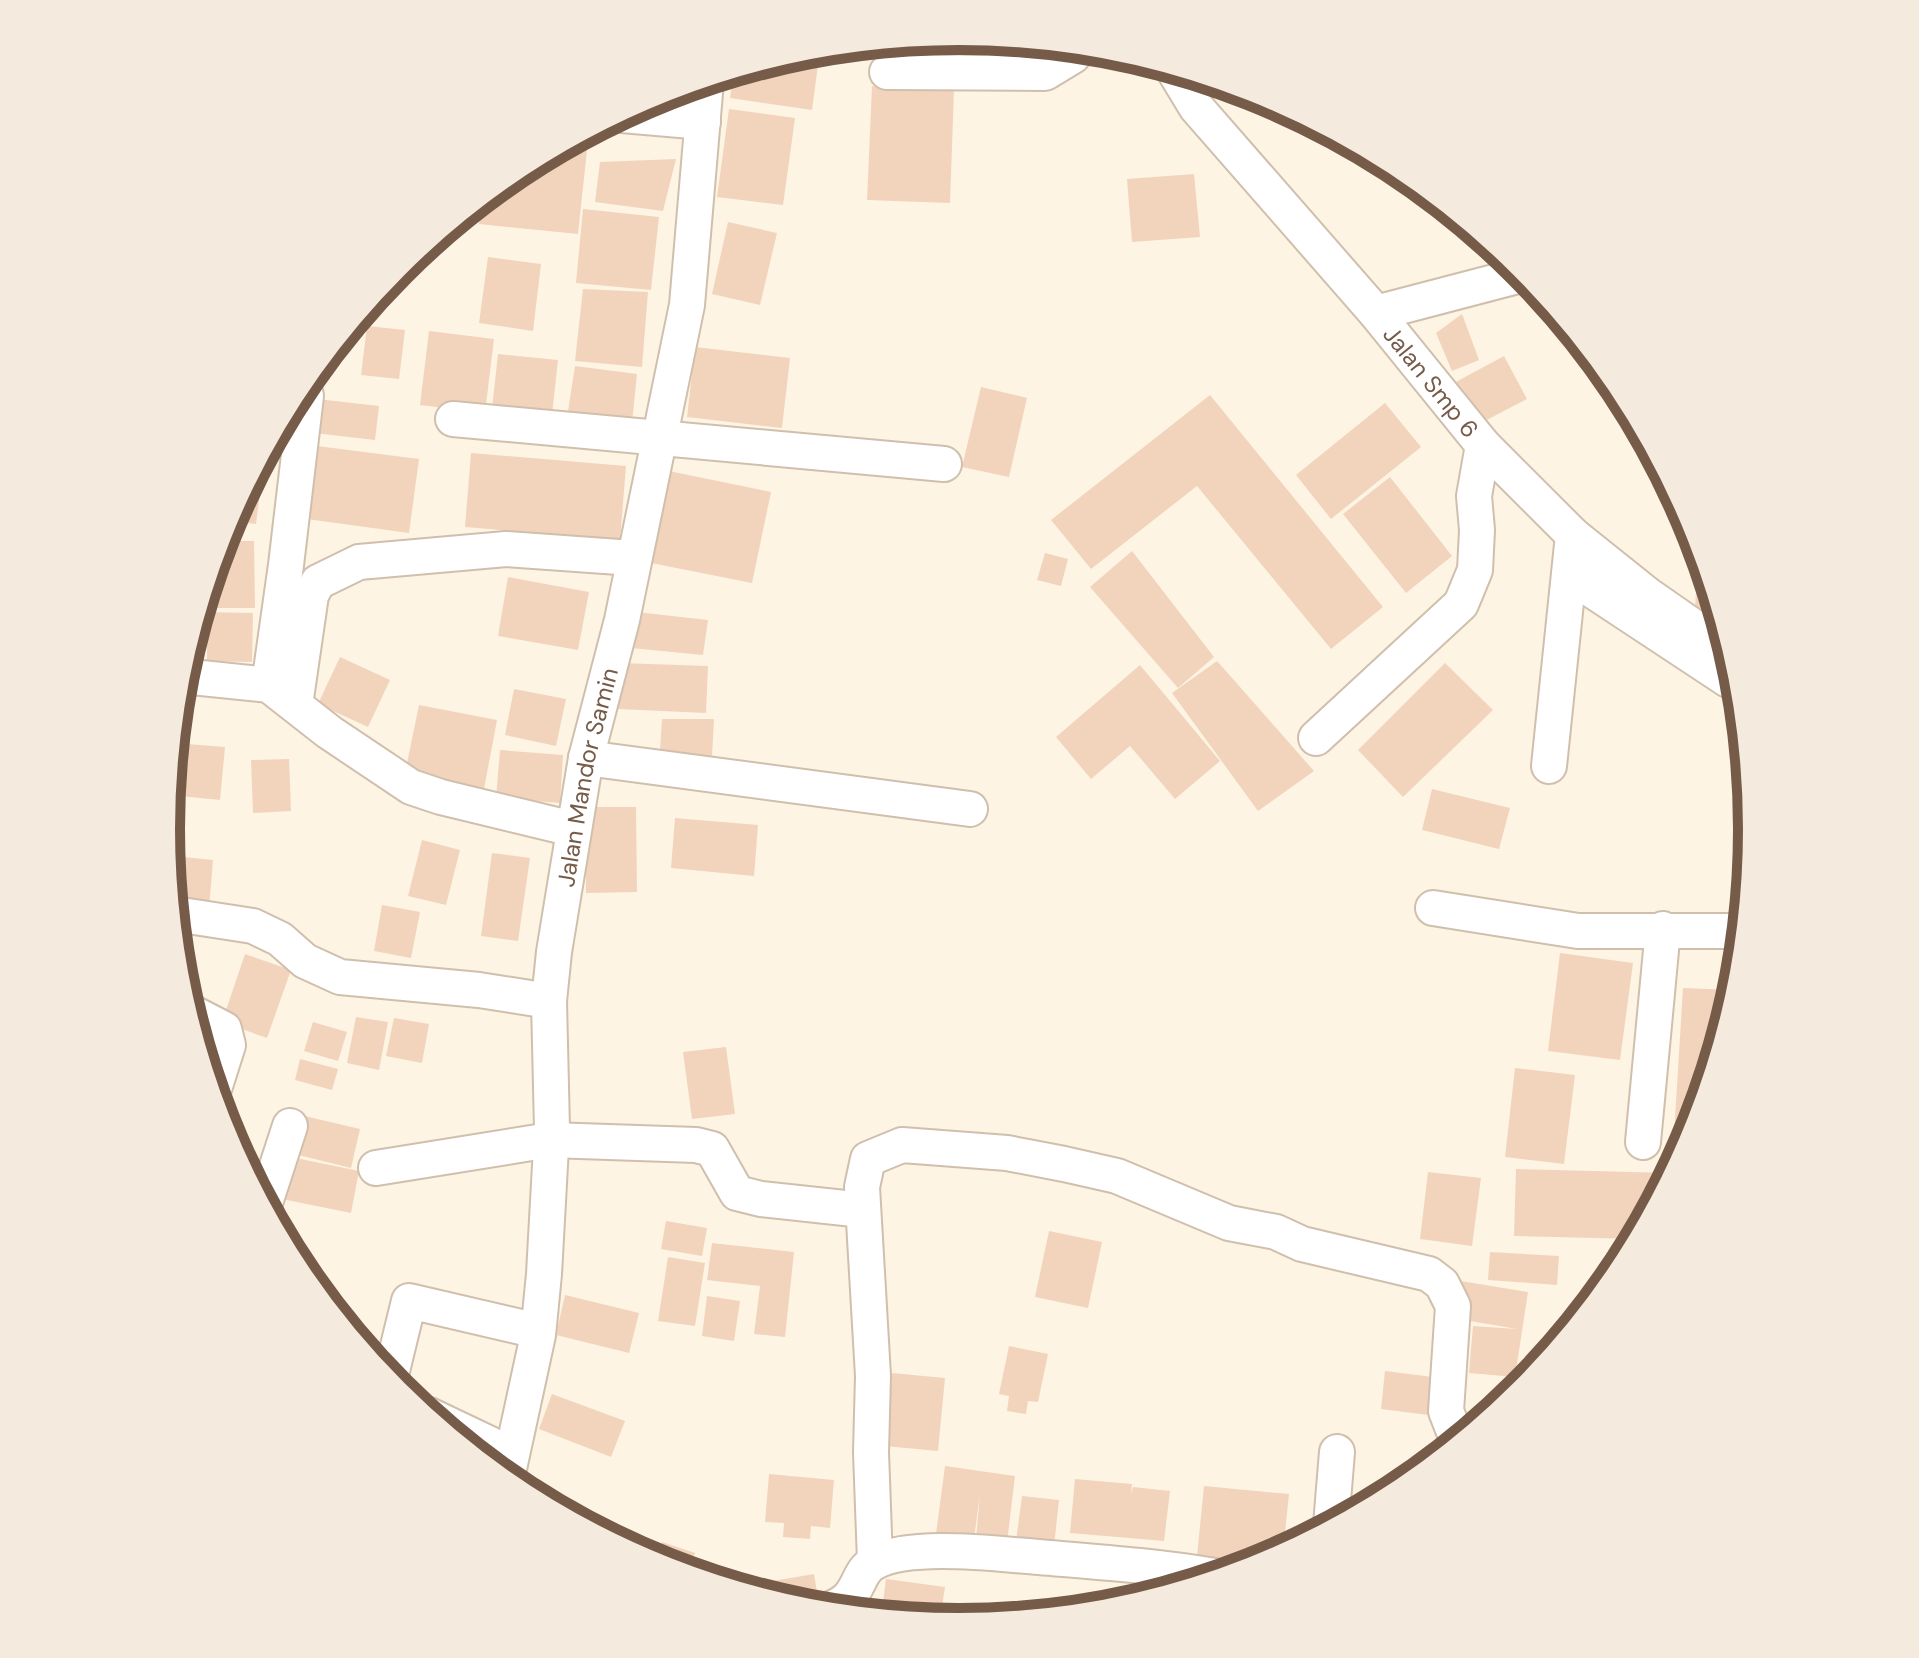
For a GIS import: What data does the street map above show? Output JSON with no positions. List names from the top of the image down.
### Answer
{
  "streets": {
    "street": ["Jalan Smp 6", "Jalan Mandor Samin"]
  }
}
